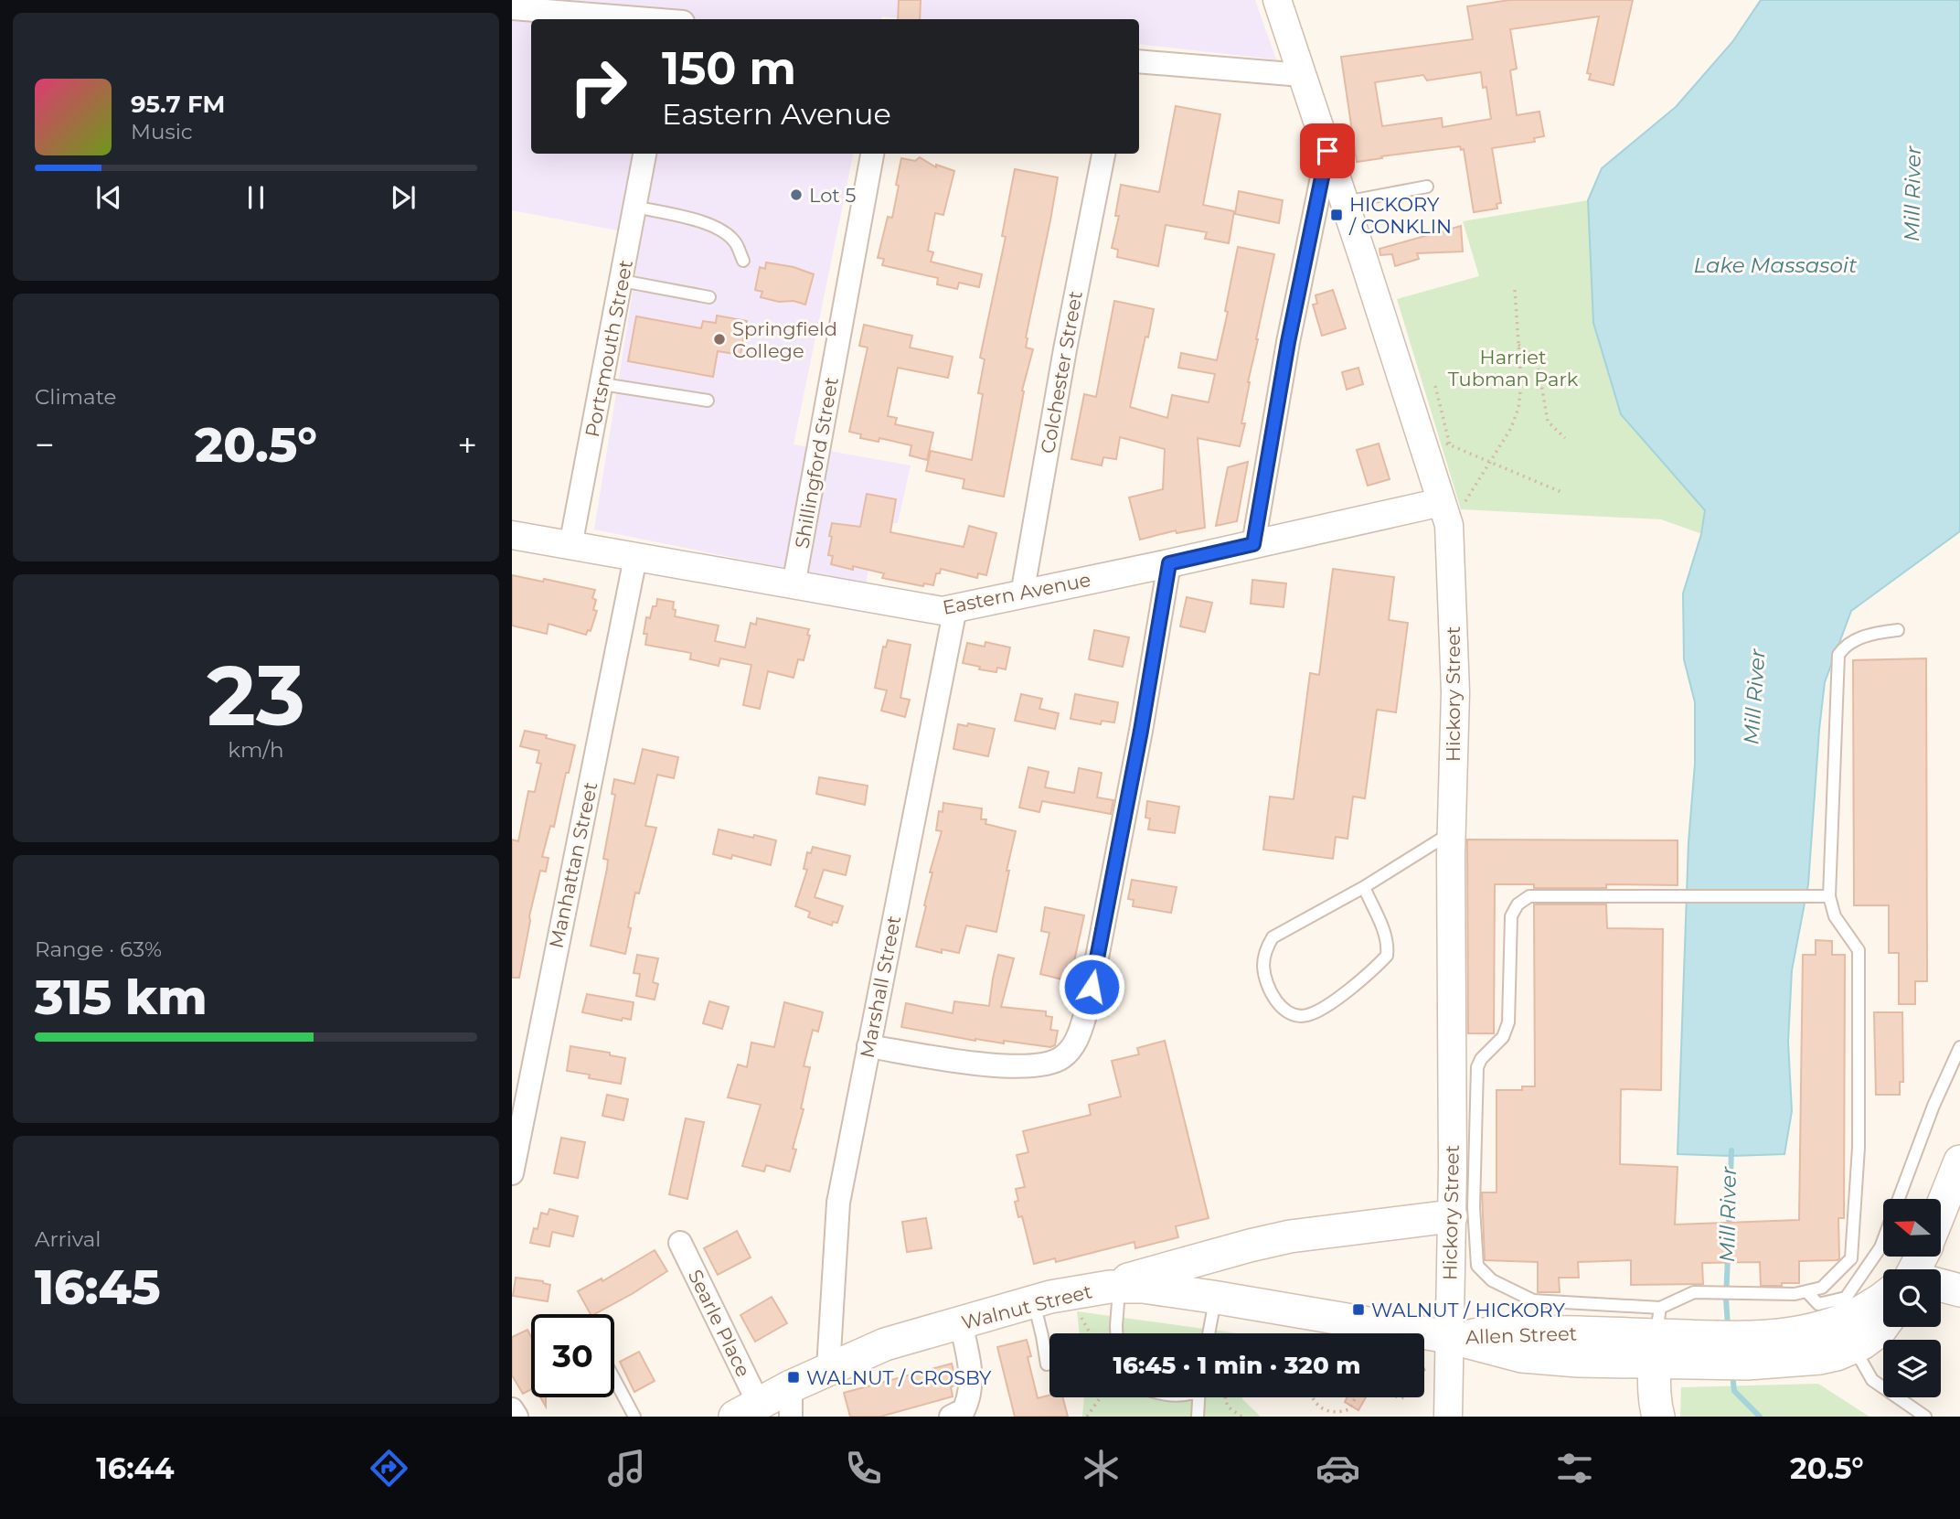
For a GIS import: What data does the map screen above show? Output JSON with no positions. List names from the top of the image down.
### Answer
{
  "streets": {
    "main road": ["Walnut Street", "Allen Street"],
    "street": [
      "Portsmouth Street",
      "Colchester Street",
      "Shillingford Street",
      "Eastern Avenue",
      "Hickory Street",
      "Manhattan Street",
      "Marshall Street",
      "Searle Place"
    ]
  },
  "crossings": [
    ["Portsmouth Street", "Eastern Avenue"],
    ["Colchester Street", "Eastern Avenue"],
    ["Shillingford Street", "Eastern Avenue"],
    ["Eastern Avenue", "Hickory Street"],
    ["Eastern Avenue", "Manhattan Street"],
    ["Eastern Avenue", "Marshall Street"],
    ["Hickory Street", "Walnut Street"],
    ["Hickory Street", "Allen Street"],
    ["Marshall Street", "Walnut Street"],
    ["Walnut Street", "Searle Place"],
    ["Walnut Street", "Allen Street"]
  ],
  "water": ["Mill River", "Lake Massasoit"],
  "parks": ["Harriet Tubman Park"],
  "places": {
    "other": ["Lot 5", "Springfield College"],
    "transit": ["HICKORY / CONKLIN", "WALNUT / HICKORY", "WALNUT / CROSBY"]
  },
  "north": "left",
  "page": {
    "turn": ["150 m", "Eastern Avenue"],
    "song": ["95.7 FM", "Music"],
    "tile": [
      "Climate",
      ["23", "km/h"],
      ["Range · 63%", "315 km"],
      ["Arrival", "16:45"]
    ],
    "heat": ["−", "20.5°", "+"],
    "limit": "30",
    "trip": "16:45 · 1 min · 320 m",
    "tabs": ["16:44", "20.5°"]
  }
}
